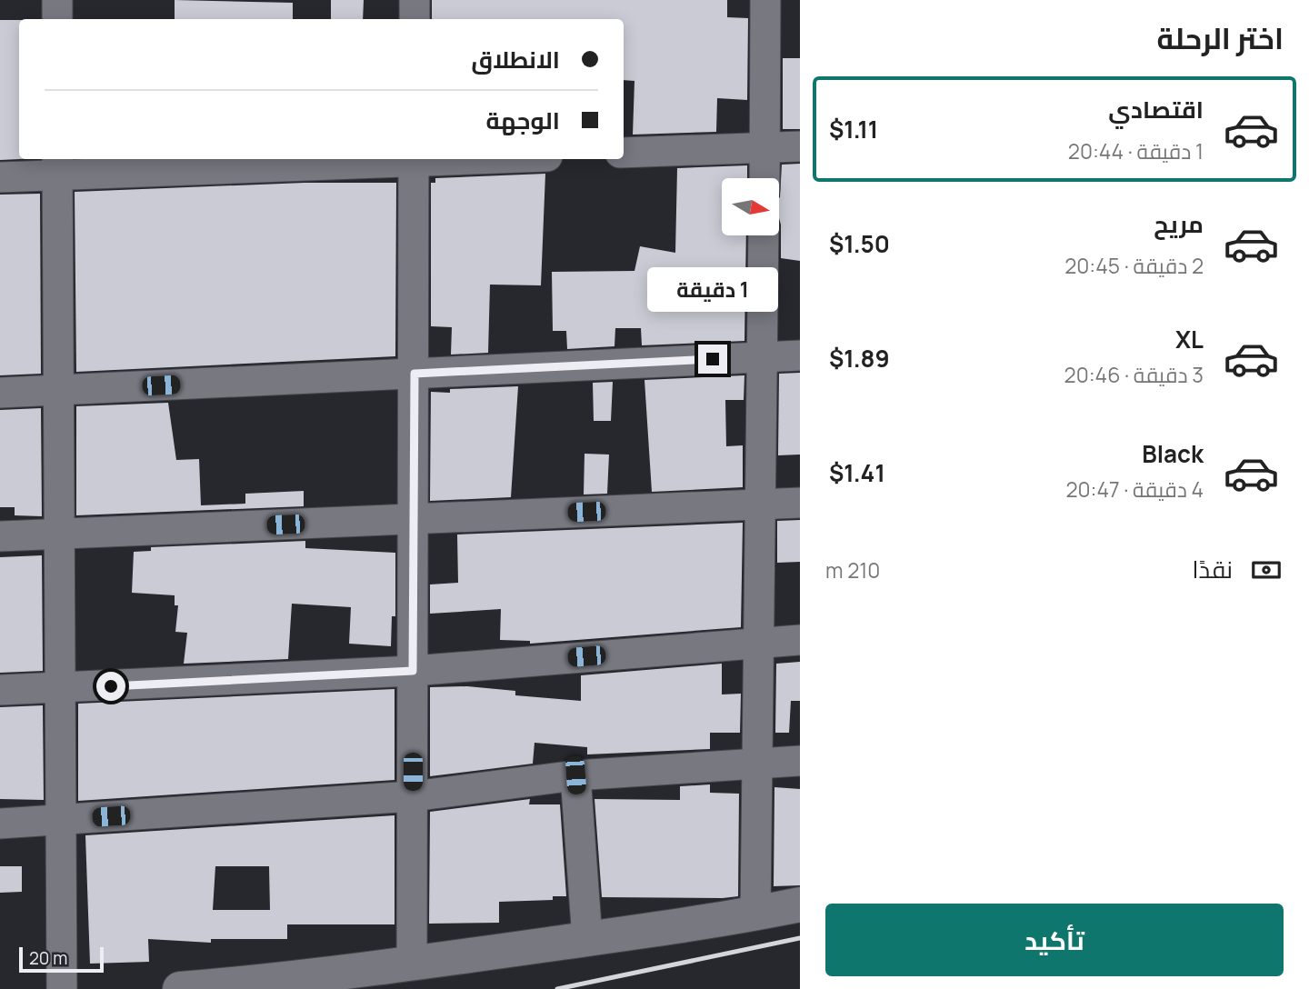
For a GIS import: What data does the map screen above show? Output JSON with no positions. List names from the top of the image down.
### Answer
{
  "scale_bar": "20 m",
  "north": "right",
  "page": {
    "heading": "اختر الرحلة",
    "banner": ["الانطلاق", "الوجهة"],
    "list": [
      {
        "name": "اقتصادي",
        "note": "1 دقيقة · 20:44",
        "value": "$1.11"
      },
      {
        "name": "مريح",
        "note": "2 دقيقة · 20:45",
        "value": "$1.50"
      },
      {
        "name": "XL",
        "note": "3 دقيقة · 20:46",
        "value": "$1.89"
      },
      {
        "name": "Black",
        "note": "4 دقيقة · 20:47",
        "value": "$1.41"
      }
    ],
    "bubble": "1 دقيقة",
    "pay": ["نقدًا", "210 m"],
    "buttons": "تأكيد",
    "scale": "20 m"
  }
}
